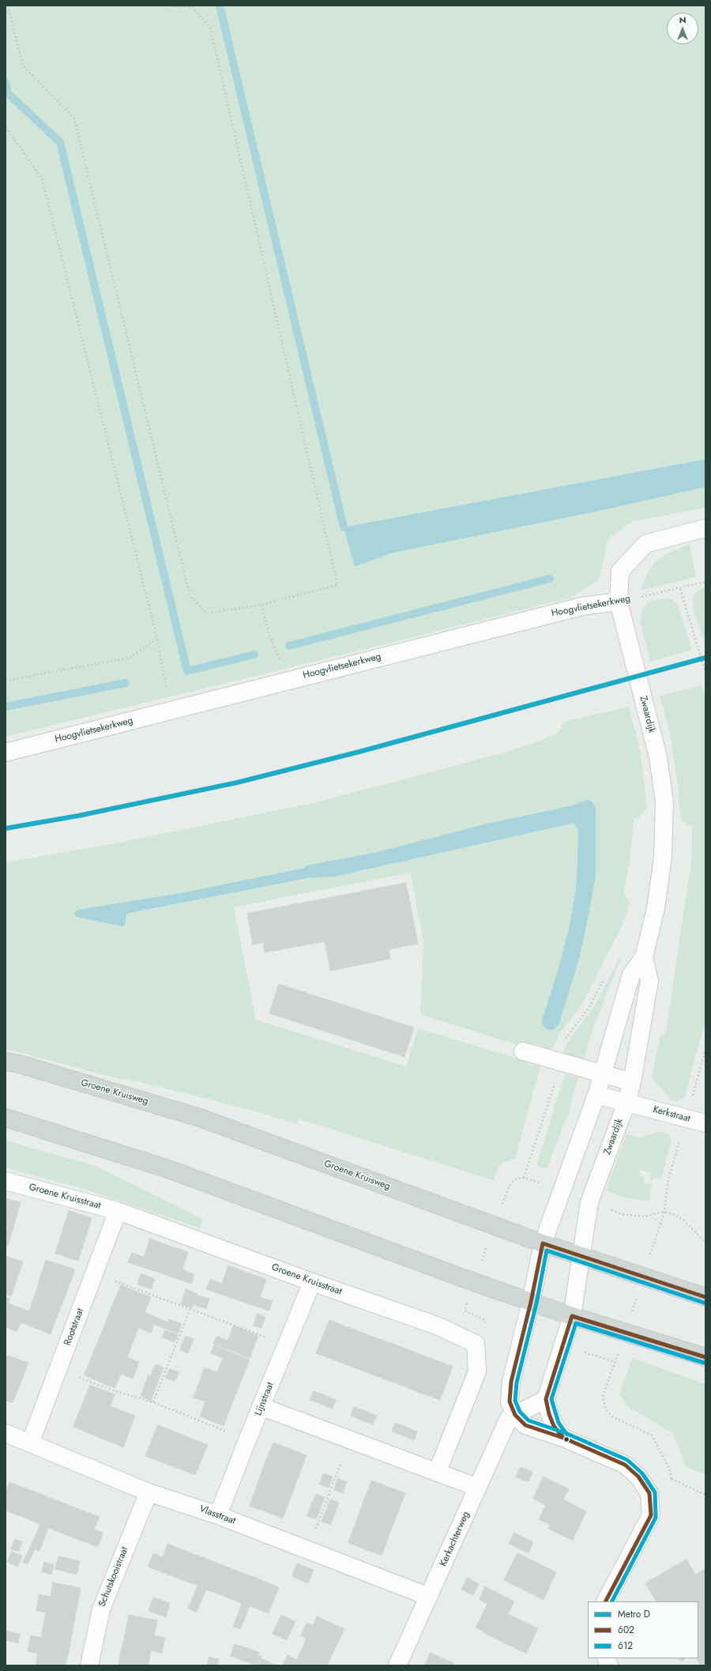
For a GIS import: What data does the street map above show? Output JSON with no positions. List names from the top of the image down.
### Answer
{
  "streets": {
    "main road": ["Groene Kruisweg"],
    "street": [
      "Hoogvlietsekerkweg",
      "Zwaardijk",
      "Kerkstraat",
      "Groene Kruisstraat",
      "Rootstraat",
      "Lijnstraat",
      "Vlasstraat",
      "Kerkachterweg",
      "Schutskooistraat"
    ]
  },
  "crossings": [
    ["Hoogvlietsekerkweg", "Zwaardijk"],
    ["Zwaardijk", "Groene Kruisweg"],
    ["Zwaardijk", "Kerkstraat"],
    ["Groene Kruisstraat", "Rootstraat"],
    ["Groene Kruisstraat", "Lijnstraat"],
    ["Rootstraat", "Vlasstraat"],
    ["Lijnstraat", "Vlasstraat"],
    ["Vlasstraat", "Kerkachterweg"],
    ["Vlasstraat", "Schutskooistraat"]
  ],
  "lines": ["metro line D", "transit line 602", "transit line 612"],
  "legend": ["Metro D", "602", "612"],
  "north": "top"
}
